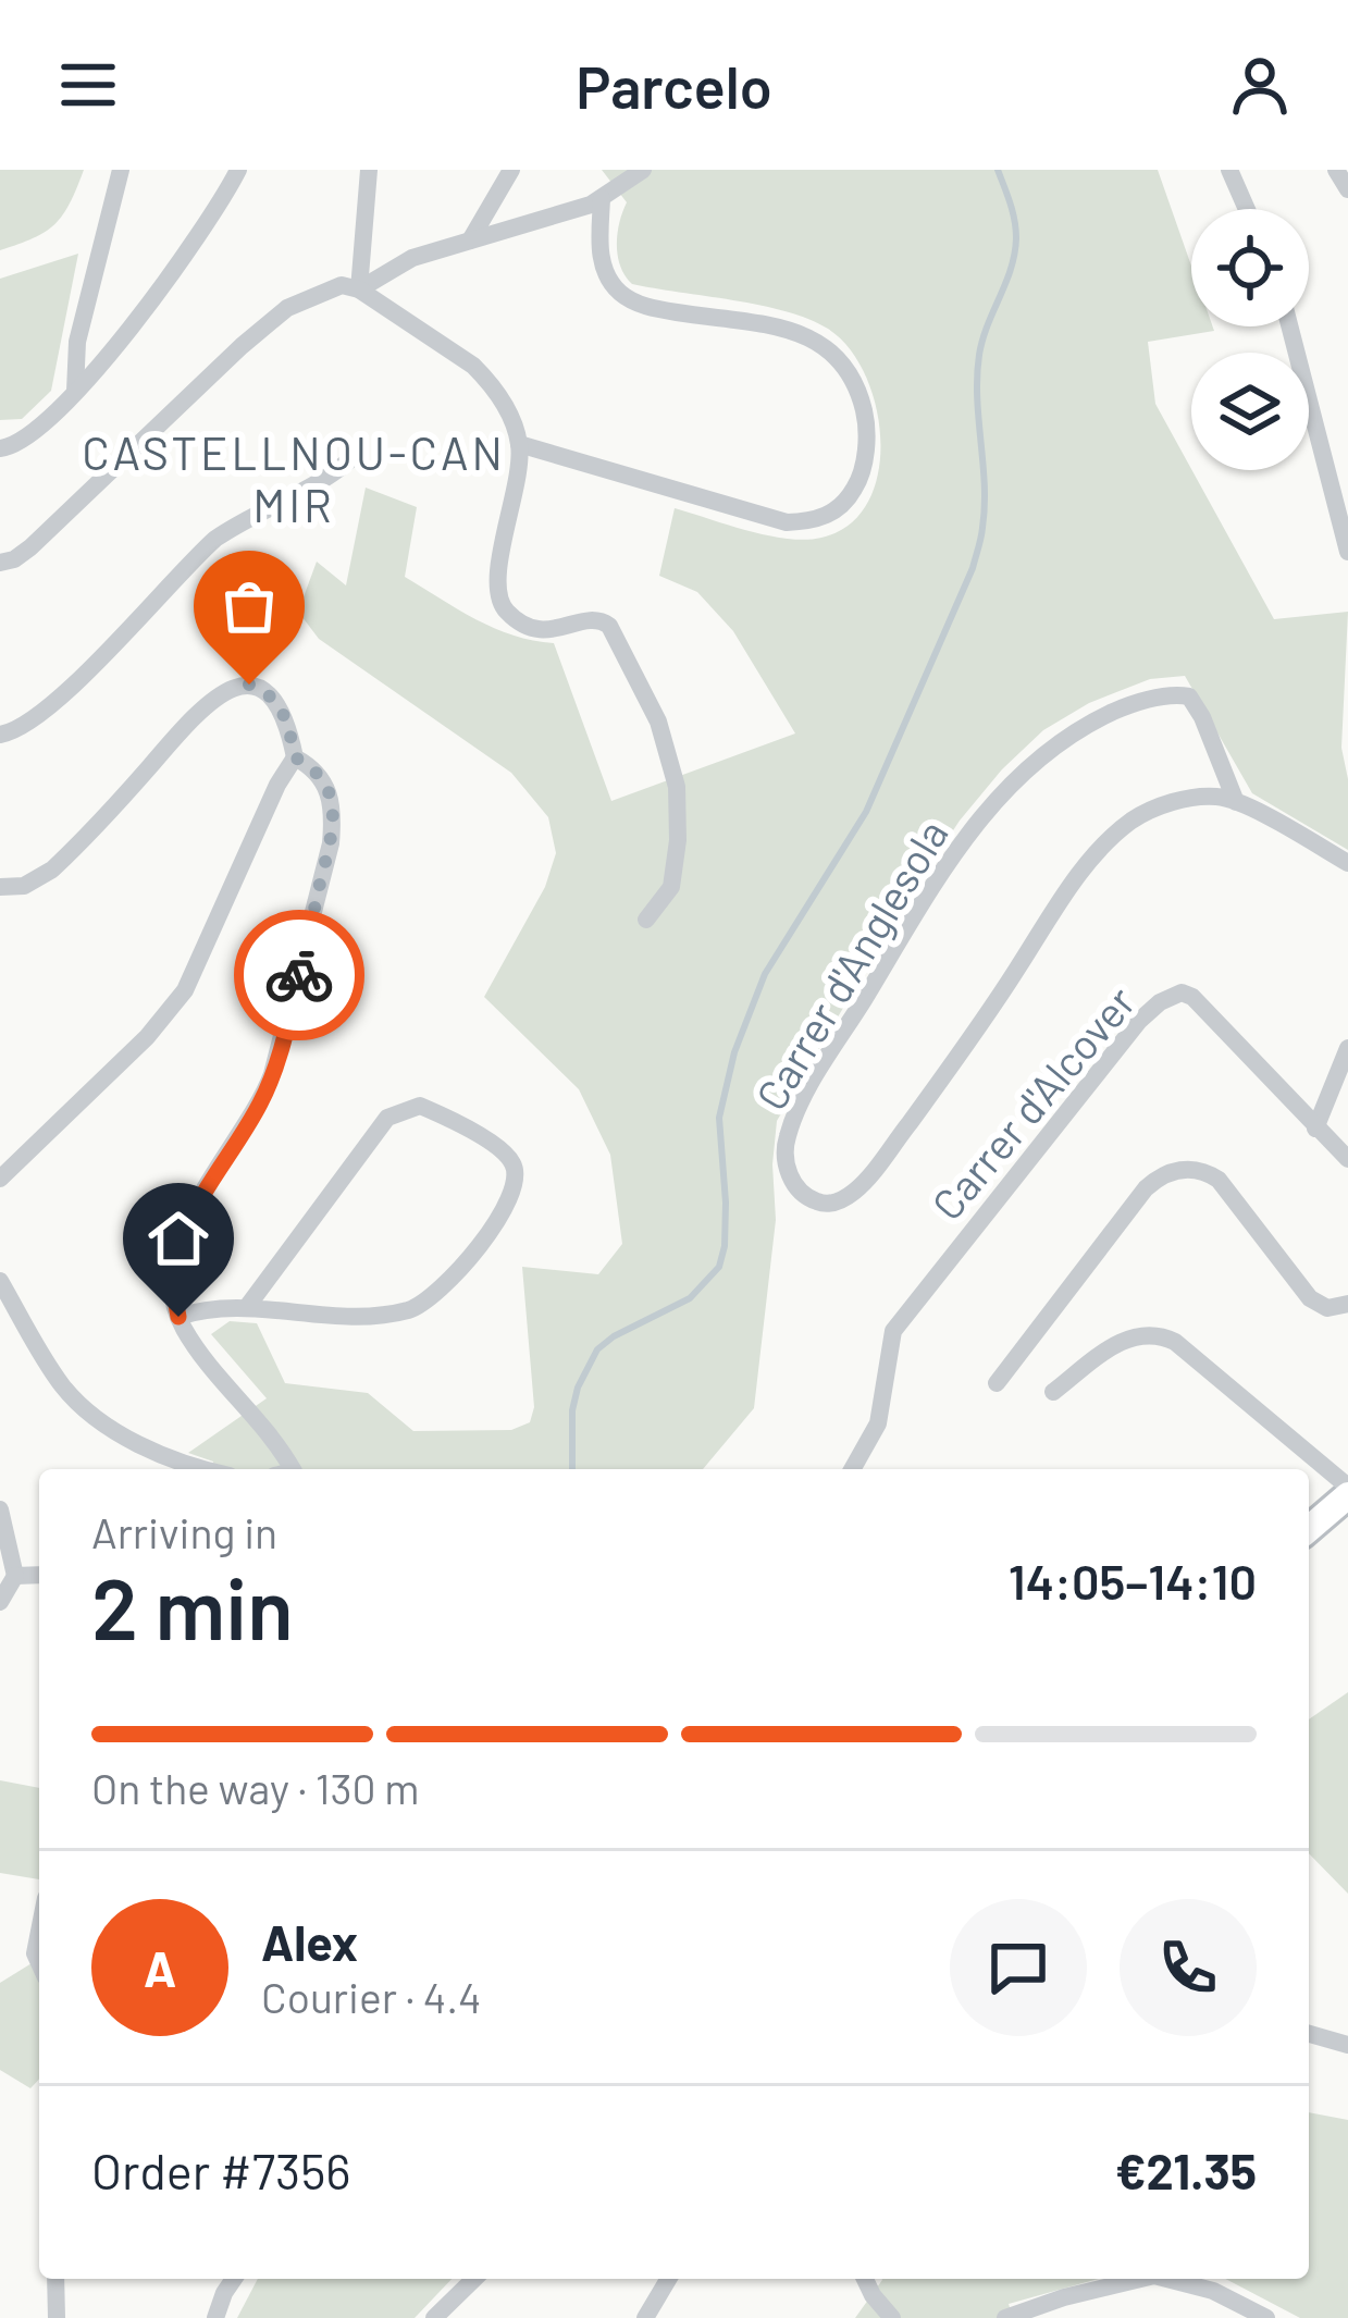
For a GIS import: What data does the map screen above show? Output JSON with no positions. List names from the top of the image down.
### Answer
{
  "streets": {
    "street": ["Carrer d'Anglesola", "Carrer d'Alcover"]
  },
  "districts": ["CASTELLNOU-CAN MIR"],
  "page": {
    "header": "Parcelo",
    "heading": ["2 min", "Arriving in", "14:05–14:10"],
    "panel": [
      "Alex",
      "Courier · 4.4",
      "Order #7356",
      "€21.35"
    ],
    "bar": "On the way · 130 m",
    "round": "A"
  }
}
